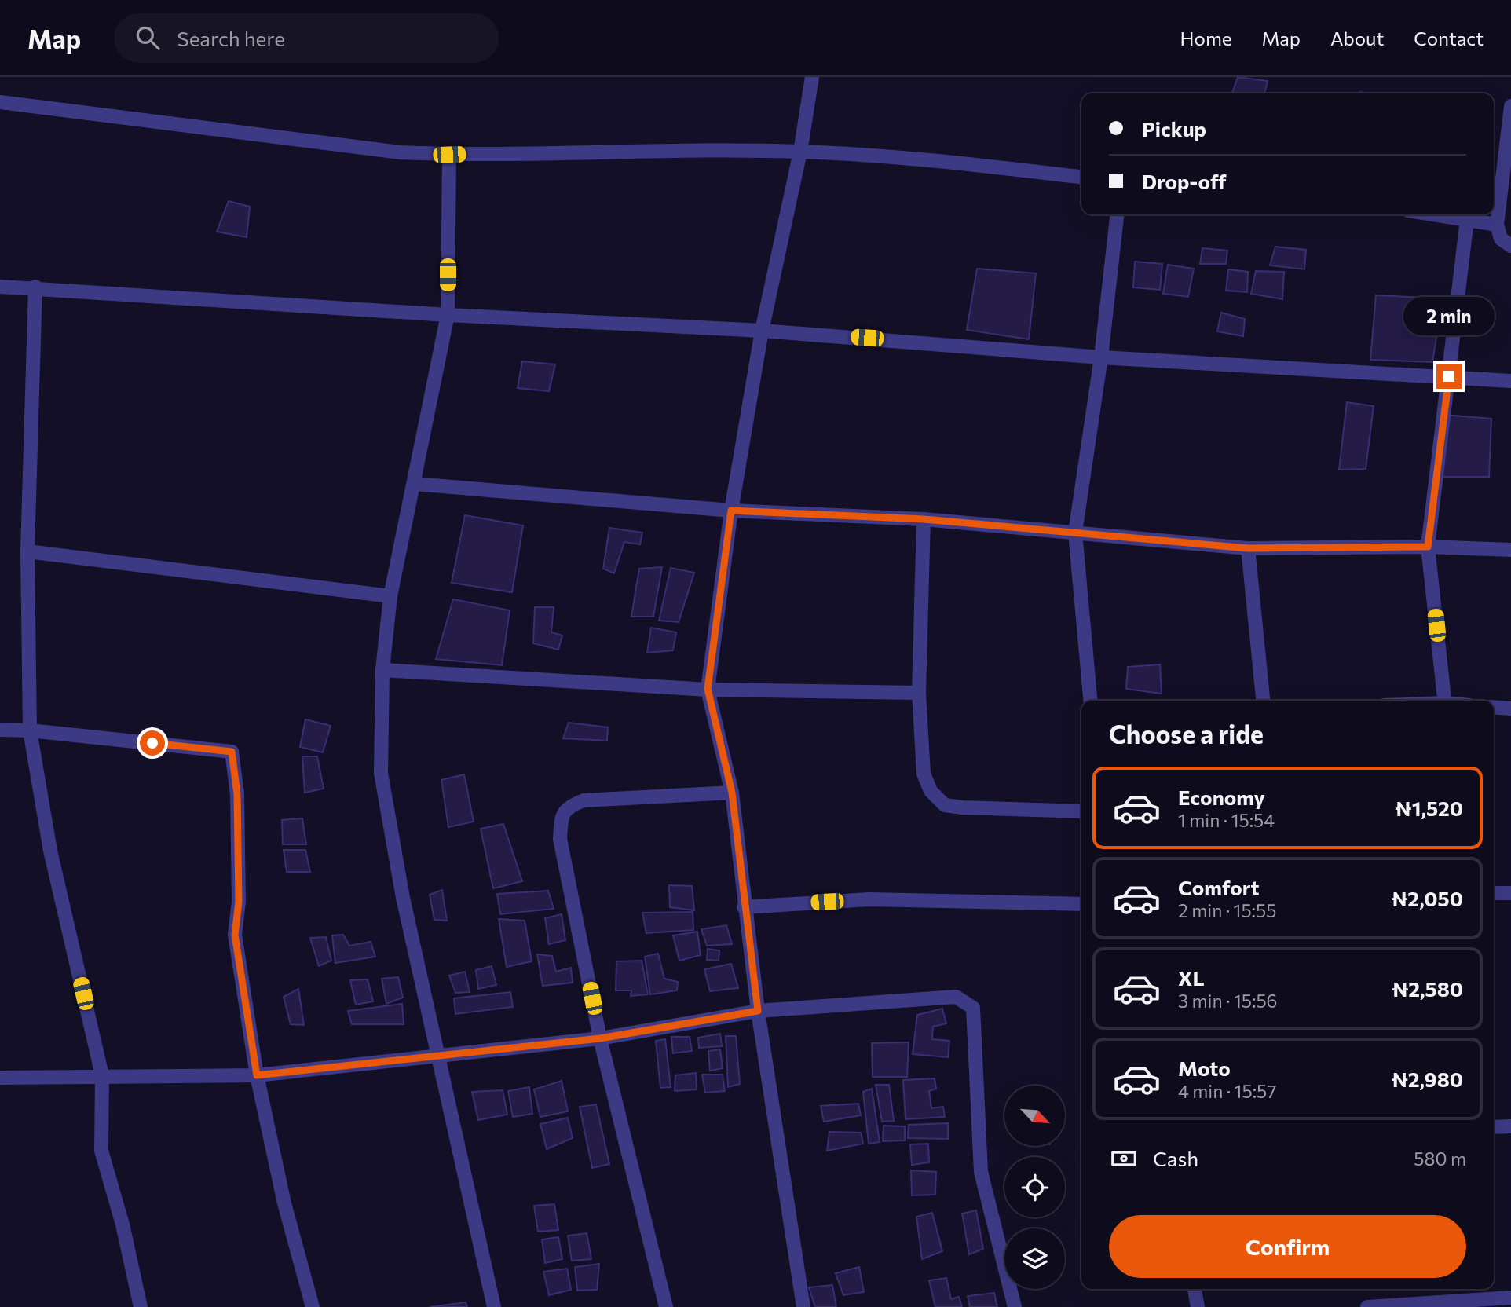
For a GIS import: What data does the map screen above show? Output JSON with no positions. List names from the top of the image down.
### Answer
{
  "north": "bottom right",
  "page": {
    "header": "Map",
    "search": "Search here",
    "nav": [
      "Home",
      "Map",
      "About",
      "Contact"
    ],
    "banner": ["Pickup", "Drop-off"],
    "bubble": "2 min",
    "heading": "Choose a ride",
    "list": [
      {
        "name": "Economy",
        "note": "1 min · 15:54",
        "value": "₦1,520"
      },
      {
        "name": "Comfort",
        "note": "2 min · 15:55",
        "value": "₦2,050"
      },
      {
        "name": "XL",
        "note": "3 min · 15:56",
        "value": "₦2,580"
      },
      {
        "name": "Moto",
        "note": "4 min · 15:57",
        "value": "₦2,980"
      }
    ],
    "pay": ["Cash", "580 m"],
    "buttons": "Confirm"
  }
}
